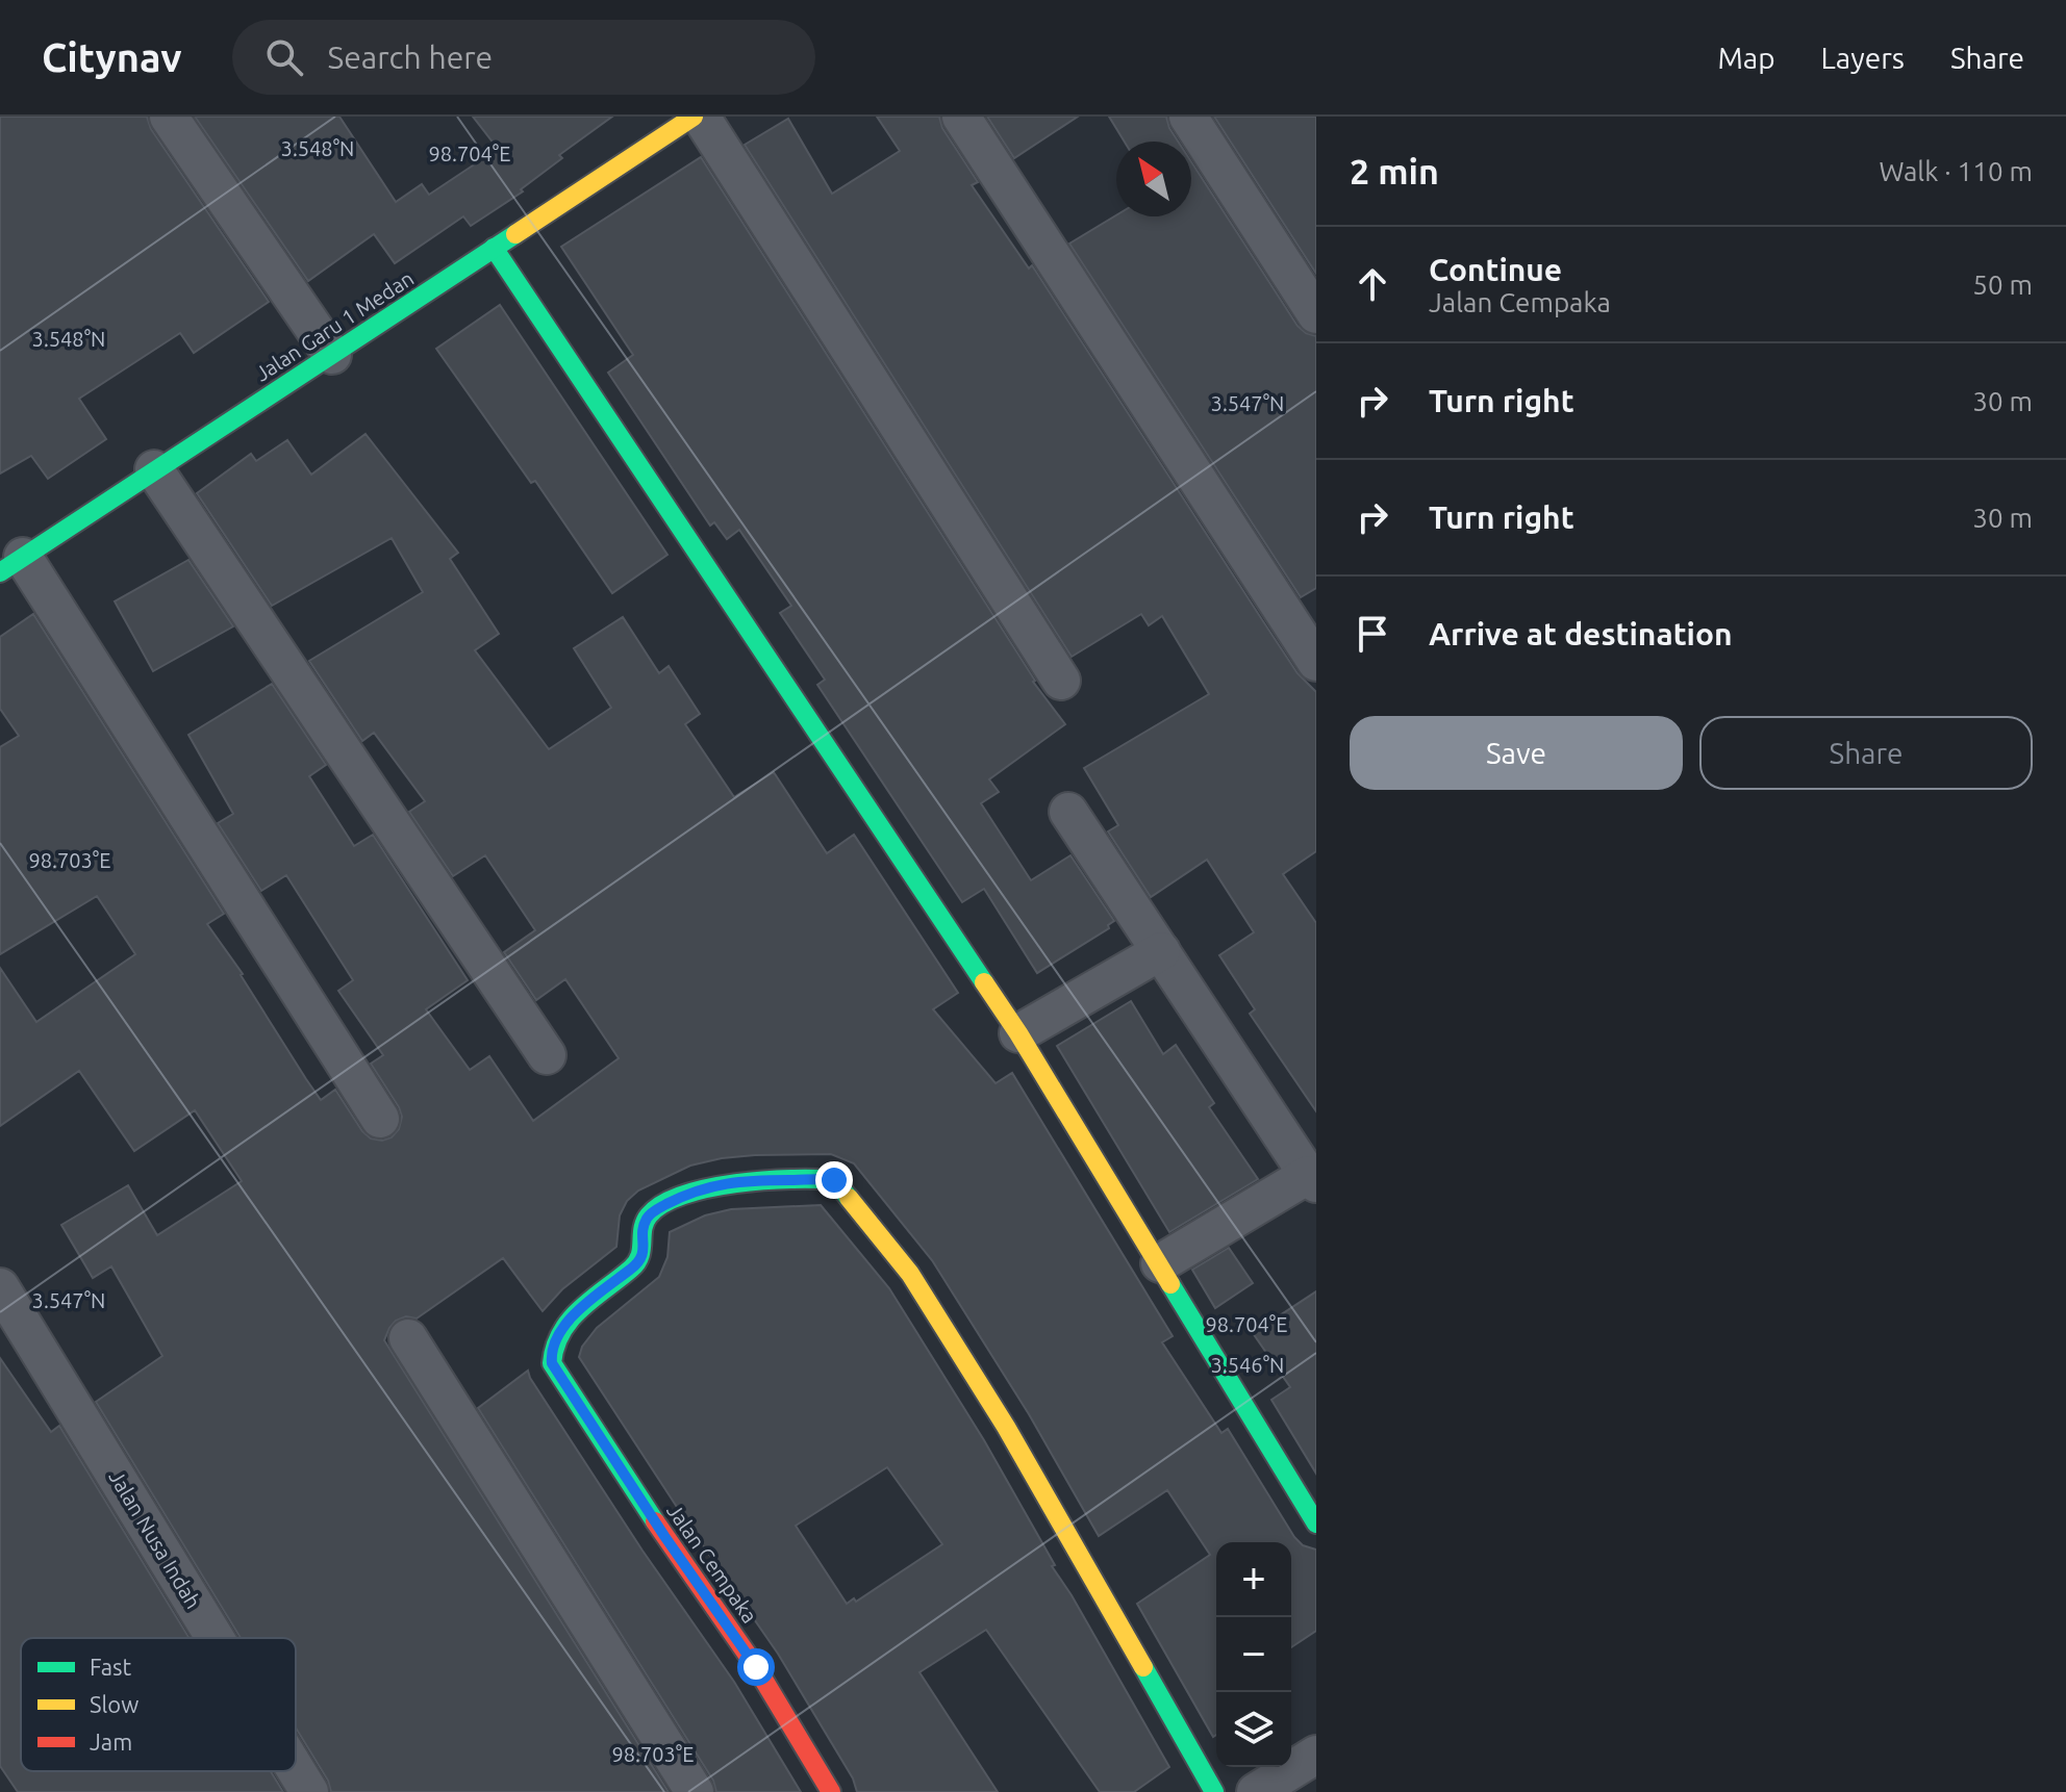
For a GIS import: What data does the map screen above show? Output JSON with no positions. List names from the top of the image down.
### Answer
{
  "streets": {
    "street": ["Jalan Garu 1 Medan", "Jalan Nusa Indah", "Jalan Cempaka"]
  },
  "legend": ["Fast", "Slow", "Jam"],
  "north": "top left",
  "page": {
    "header": "Citynav",
    "search": "Search here",
    "nav": ["Map", "Layers", "Share"],
    "heading": ["2 min", "Walk · 110 m"],
    "list": [
      ["Continue", "Jalan Cempaka", "50 m"],
      ["Turn right", "30 m"],
      ["Turn right", "30 m"],
      "Arrive at destination"
    ],
    "buttons": ["Save", "Share"],
    "map_buttons": ["+", "−"]
  },
  "coordinates": [
    "3.548°N",
    "98.704°E",
    "3.547°N",
    "98.703°E",
    "3.546°N"
  ]
}
